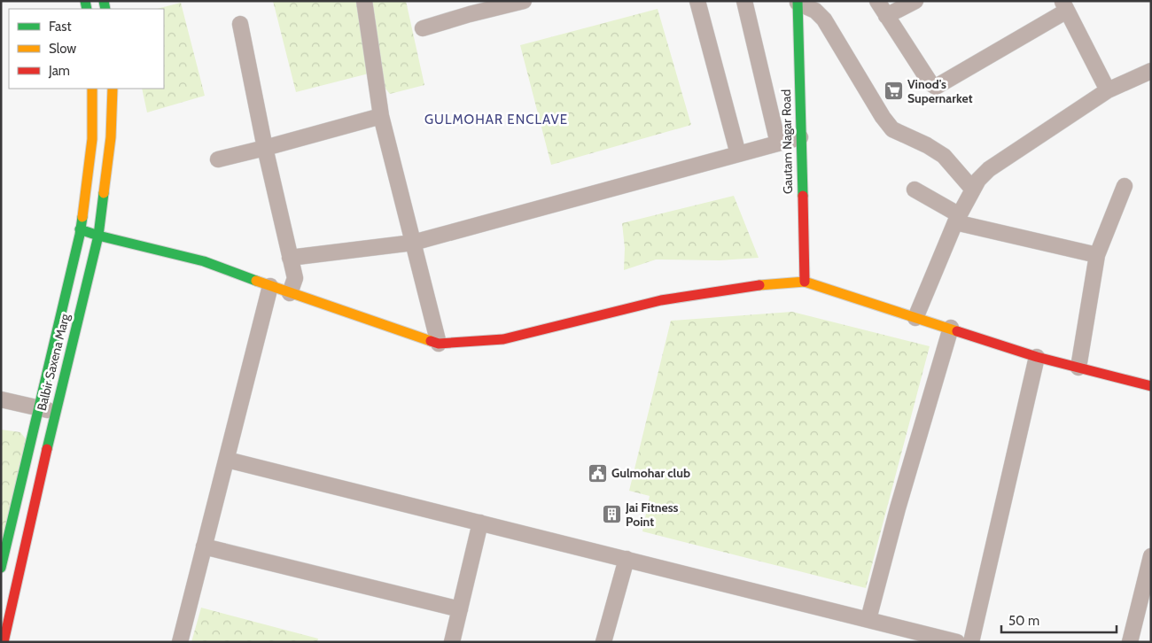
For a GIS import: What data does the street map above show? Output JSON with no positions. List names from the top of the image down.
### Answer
{
  "streets": {
    "street": ["Gautam Nagar Road", "Balbir Saxena Marg"]
  },
  "districts": ["GULMOHAR ENCLAVE"],
  "places": {
    "supermarket": ["Vinod's Supernarket"],
    "public building": ["Gulmohar club"],
    "building": ["Jai Fitness Point"]
  },
  "legend": ["Fast", "Slow", "Jam"],
  "scale_bar": "50 m"
}
